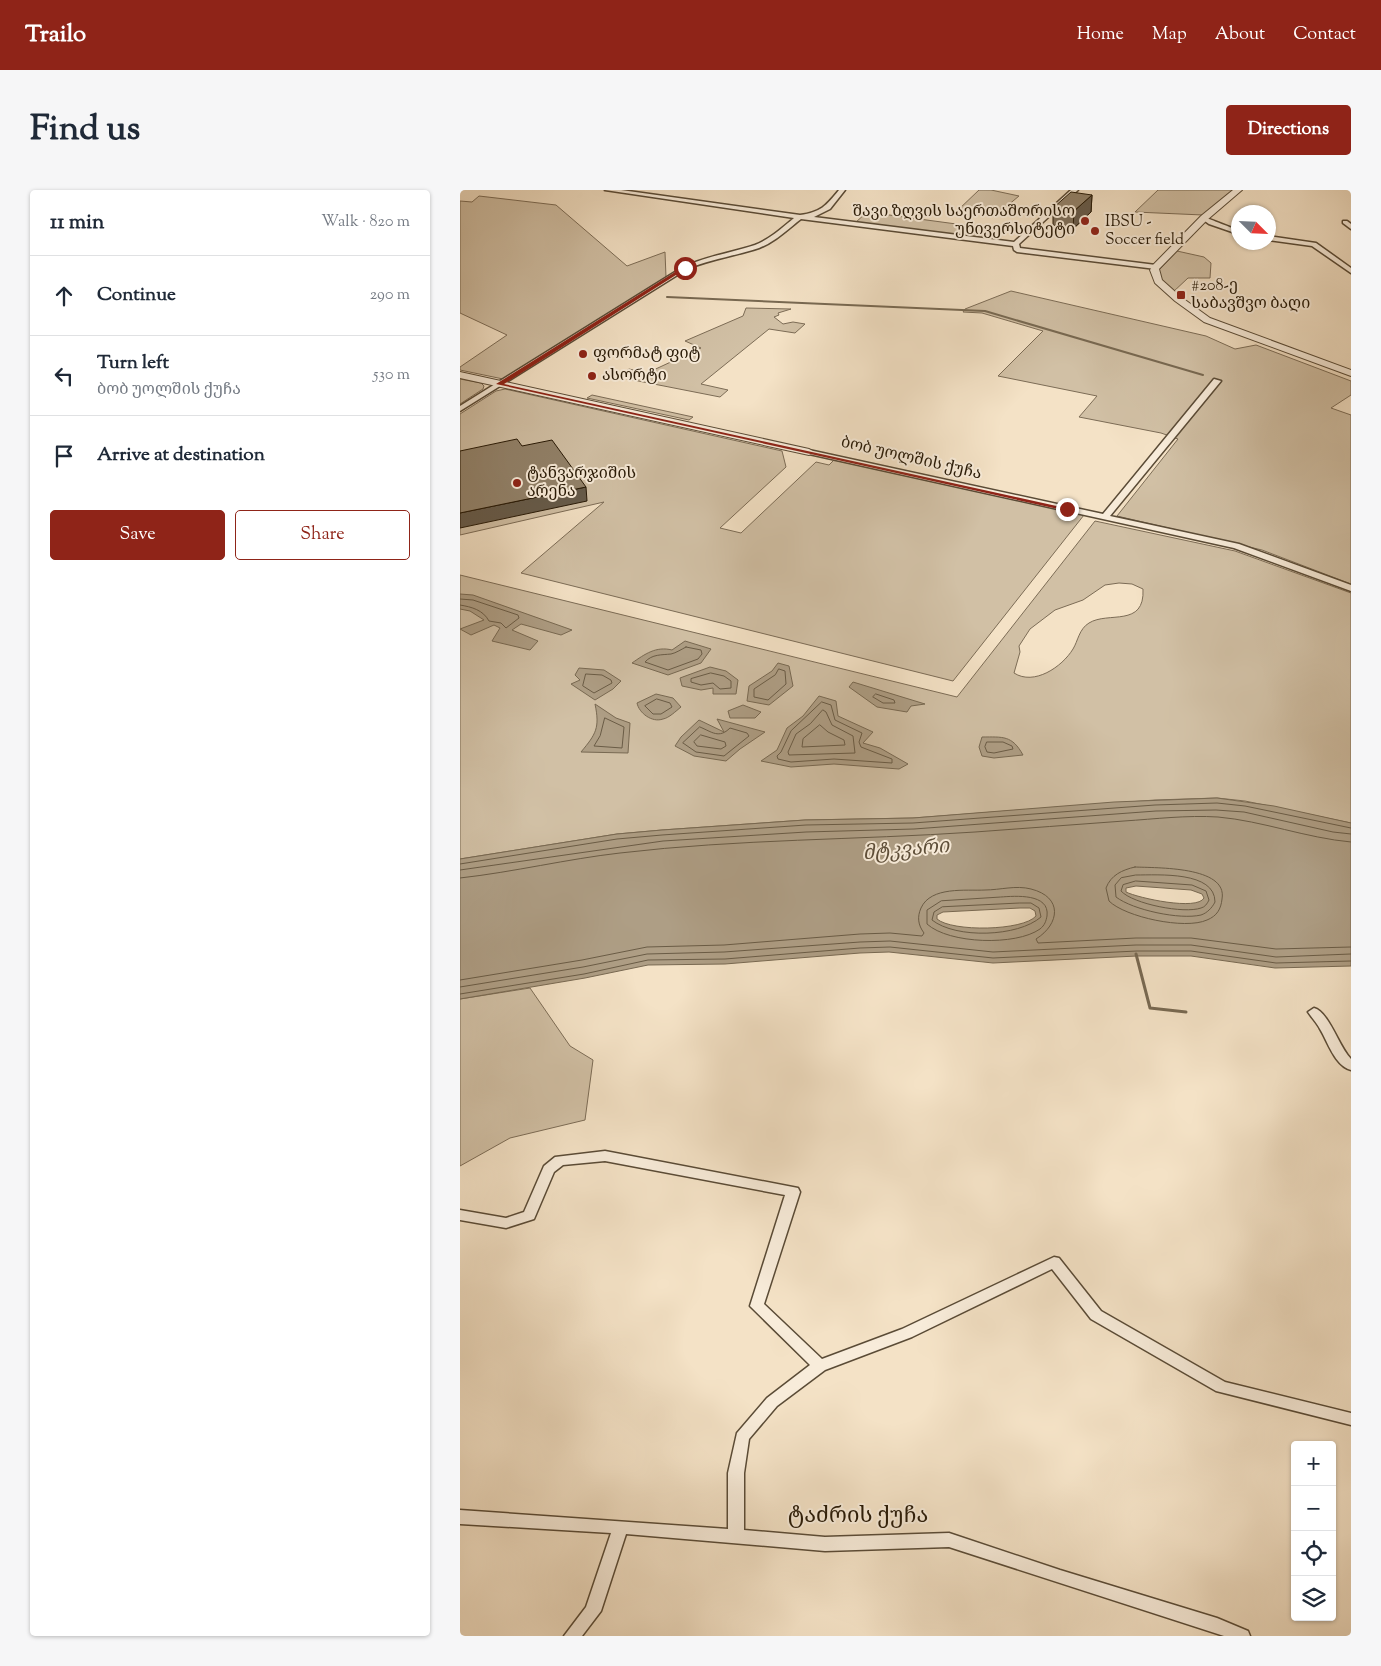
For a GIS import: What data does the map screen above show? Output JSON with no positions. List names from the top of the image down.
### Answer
{
  "streets": {
    "street": ["ბობ უოლშის ქუჩა", "ტაძრის ქუჩა"]
  },
  "water": ["მტკვარი"],
  "places": {
    "other": [
      "შავი ზღვის საერთაშორისო უნივერსიტეტი",
      "IBSU - Soccer field",
      "ფორმატ ფიტ",
      "ასორტი",
      "ტანვარჯიშის არენა"
    ],
    "transit": ["#208-ე საბავშვო ბაღი"]
  },
  "north": "bottom right",
  "page": {
    "header": "Trailo",
    "nav": [
      "Home",
      "Map",
      "About",
      "Contact"
    ],
    "title": "Find us",
    "buttons": [
      "Directions",
      ["Save", "Share"]
    ],
    "heading": ["11 min", "Walk · 820 m"],
    "list": [
      ["Continue", "290 m"],
      ["Turn left", "ბობ უოლშის ქუჩა", "530 m"],
      "Arrive at destination"
    ],
    "map_buttons": ["+", "−"]
  }
}
